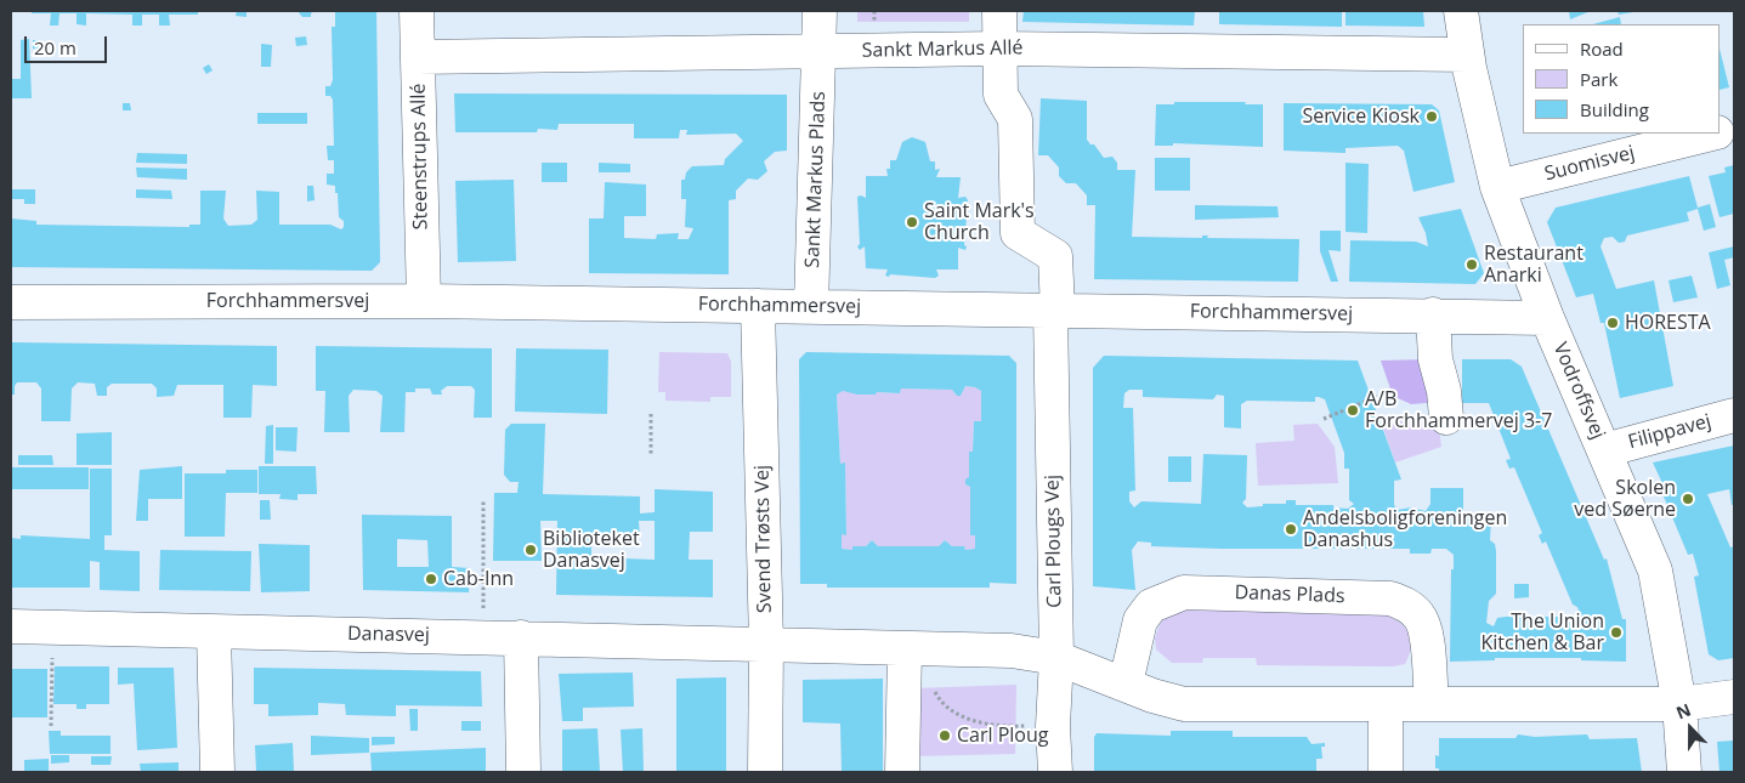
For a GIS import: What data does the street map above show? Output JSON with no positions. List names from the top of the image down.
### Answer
{
  "streets": {
    "street": [
      "Sankt Markus Allé",
      "Steenstrups Allé",
      "Suomisvej",
      "Sankt Markus Plads",
      "Forchhammersvej",
      "Vodroffsvej",
      "Filippavej",
      "Svend Trøsts Vej",
      "Carl Plougs Vej",
      "Danas Plads",
      "Danasvej"
    ]
  },
  "crossings": [
    ["Sankt Markus Allé", "Steenstrups Allé"],
    ["Sankt Markus Allé", "Sankt Markus Plads"],
    ["Sankt Markus Allé", "Vodroffsvej"],
    ["Steenstrups Allé", "Forchhammersvej"],
    ["Suomisvej", "Vodroffsvej"],
    ["Sankt Markus Plads", "Forchhammersvej"],
    ["Forchhammersvej", "Vodroffsvej"],
    ["Forchhammersvej", "Svend Trøsts Vej"],
    ["Forchhammersvej", "Carl Plougs Vej"],
    ["Vodroffsvej", "Filippavej"],
    ["Svend Trøsts Vej", "Danasvej"]
  ],
  "places": [
    "Service Kiosk",
    "Saint Mark's Church",
    "Restaurant Anarki",
    "HORESTA",
    "A/B Forchhammervej 3-7",
    "Skolen ved Søerne",
    "Andelsboligforeningen Danashus",
    "Biblioteket Danasvej",
    "Cab-Inn",
    "The Union Kitchen & Bar",
    "Carl Ploug"
  ],
  "legend": ["Road", "Park", "Building"],
  "scale_bar": "20 m",
  "north": "top"
}
